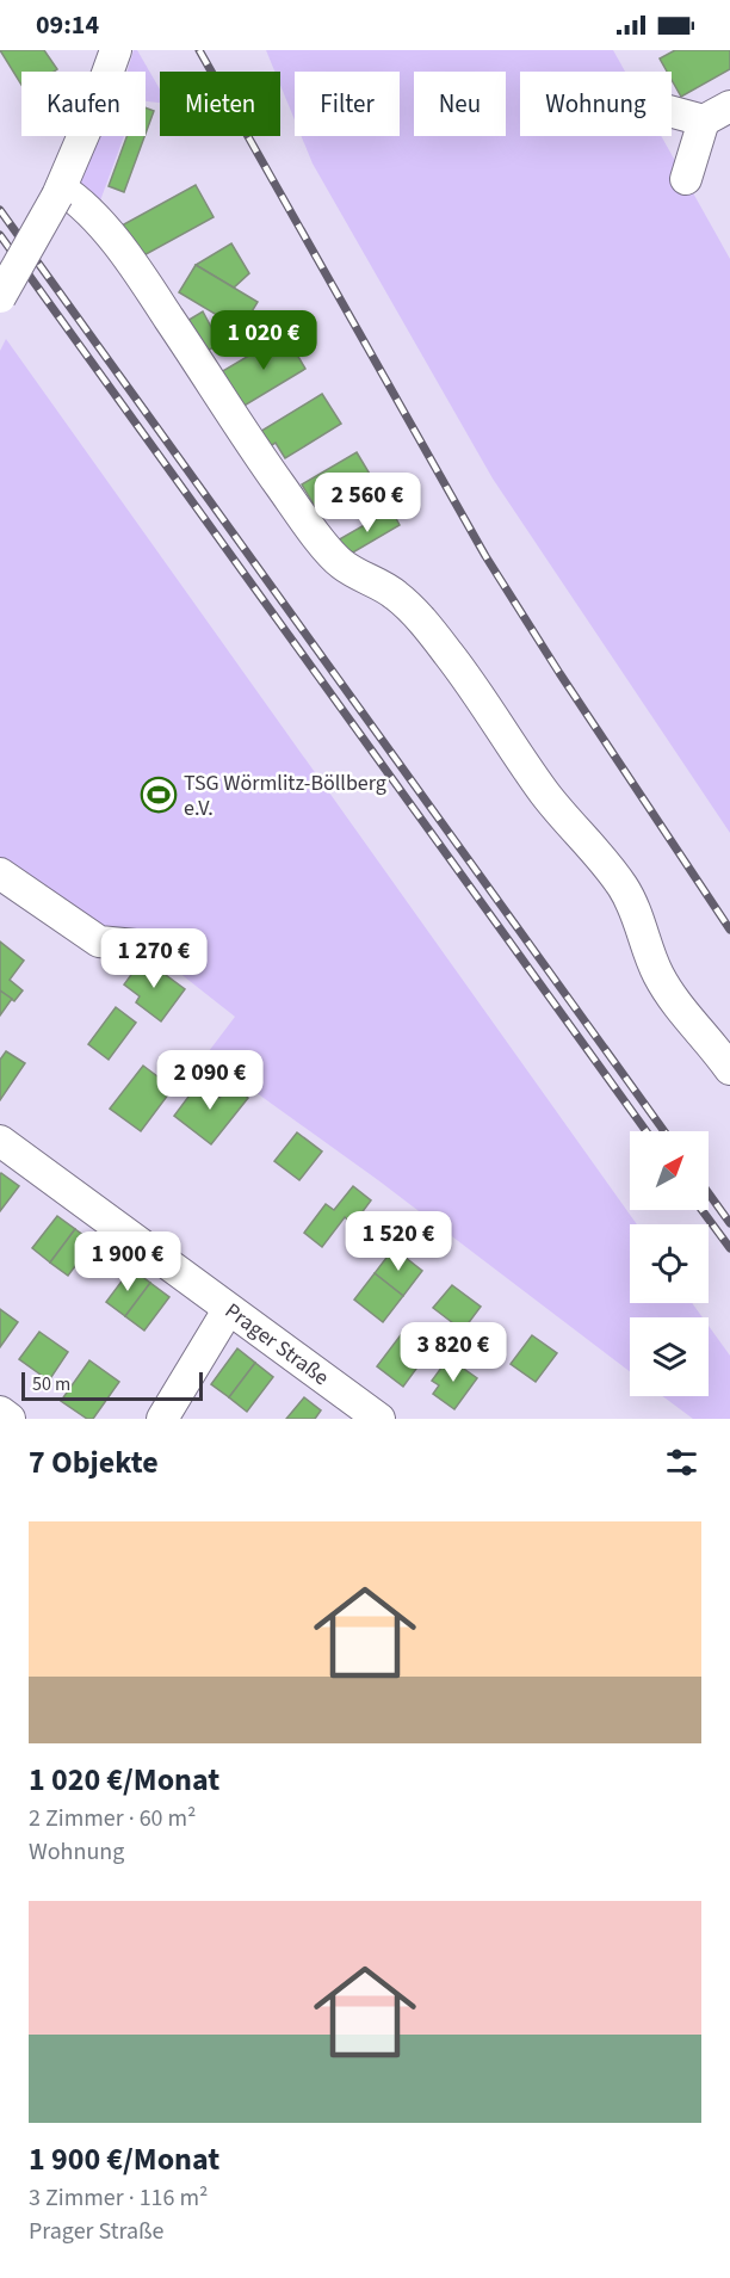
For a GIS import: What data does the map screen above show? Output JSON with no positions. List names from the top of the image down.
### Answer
{
  "streets": {
    "street": ["Prager Straße"]
  },
  "places": {
    "sports": ["TSG Wörmlitz-Böllberg e.V."]
  },
  "scale_bar": "50 m",
  "north": "top right",
  "page": {
    "status": "09:14",
    "chip": [
      "Kaufen",
      "Mieten",
      "Filter",
      "Neu",
      "Wohnung"
    ],
    "price": [
      "1 020 €",
      "2 560 €",
      "1 270 €",
      "2 090 €",
      "1 520 €",
      "1 900 €",
      "3 820 €"
    ],
    "scale": "50 m",
    "heading": "7 Objekte",
    "list": [
      {
        "name": "1 020 €/Monat",
        "note": "2 Zimmer · 60 m² · Wohnung"
      },
      {
        "name": "1 900 €/Monat",
        "note": "3 Zimmer · 116 m² · Prager Straße"
      }
    ]
  }
}
